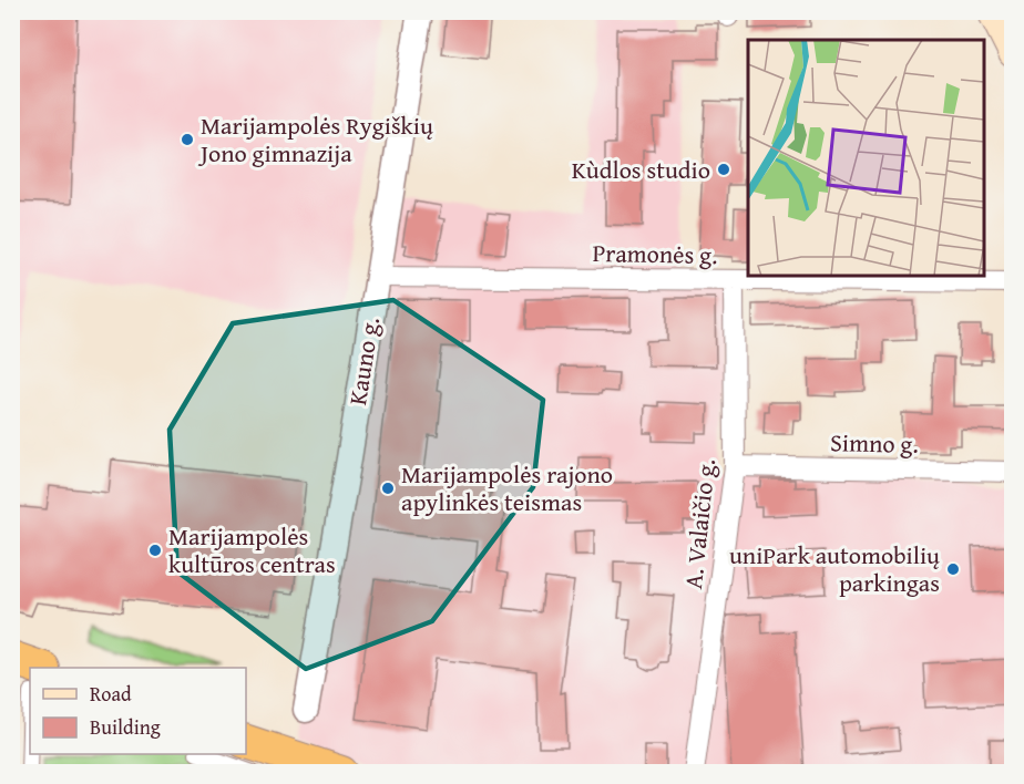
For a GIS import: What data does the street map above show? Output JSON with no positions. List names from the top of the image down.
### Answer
{
  "streets": {
    "street": [
      "Pramonės g.",
      "Kauno g.",
      "Simno g.",
      "A. Valaičio g."
    ]
  },
  "crossings": [
    ["Pramonės g.", "Kauno g."],
    ["Pramonės g.", "A. Valaičio g."],
    ["Simno g.", "A. Valaičio g."]
  ],
  "places": [
    "Marijampolės Rygiškių Jono gimnazija",
    "Kùdlos studio",
    "Marijampolės rajono apylinkės teismas",
    "Marijampolės kultūros centras",
    "uniPark automobilių parkingas"
  ],
  "legend": ["Road", "Building"]
}
